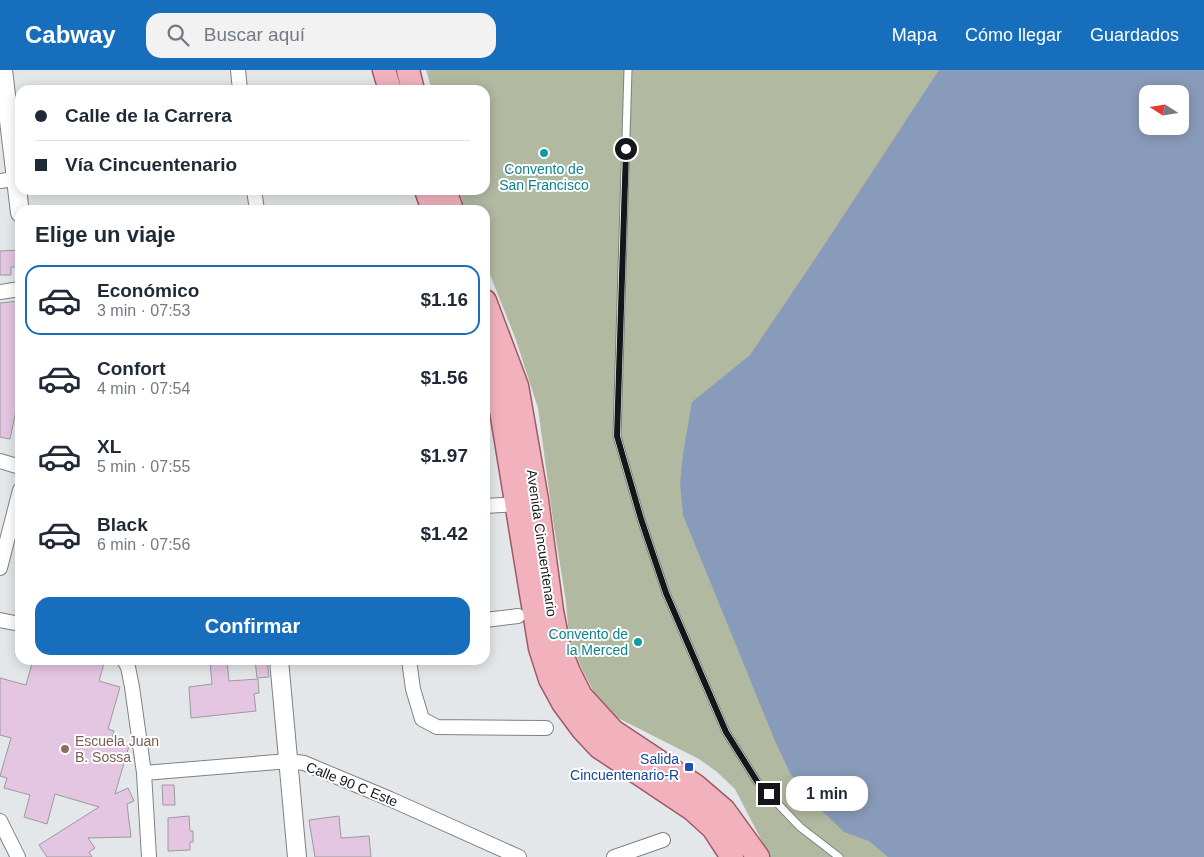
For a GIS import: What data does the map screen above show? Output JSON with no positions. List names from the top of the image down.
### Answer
{
  "streets": {
    "main road": ["Avenida Cincuentenario"],
    "street": ["Calle 90 C Este"]
  },
  "places": {
    "other": ["Convento de San Francisco", "Convento de la Merced", "Escuela Juan B. Sossa"],
    "transit": ["Salida Cincuentenario-R"]
  },
  "north": "left",
  "page": {
    "header": "Cabway",
    "search": "Buscar aquí",
    "nav": ["Mapa", "Cómo llegar", "Guardados"],
    "banner": ["Calle de la Carrera", "Vía Cincuentenario"],
    "heading": "Elige un viaje",
    "list": [
      {
        "name": "Económico",
        "note": "3 min · 07:53",
        "value": "$1.16"
      },
      {
        "name": "Confort",
        "note": "4 min · 07:54",
        "value": "$1.56"
      },
      {
        "name": "XL",
        "note": "5 min · 07:55",
        "value": "$1.97"
      },
      {
        "name": "Black",
        "note": "6 min · 07:56",
        "value": "$1.42"
      }
    ],
    "buttons": "Confirmar",
    "bubble": "1 min"
  }
}
